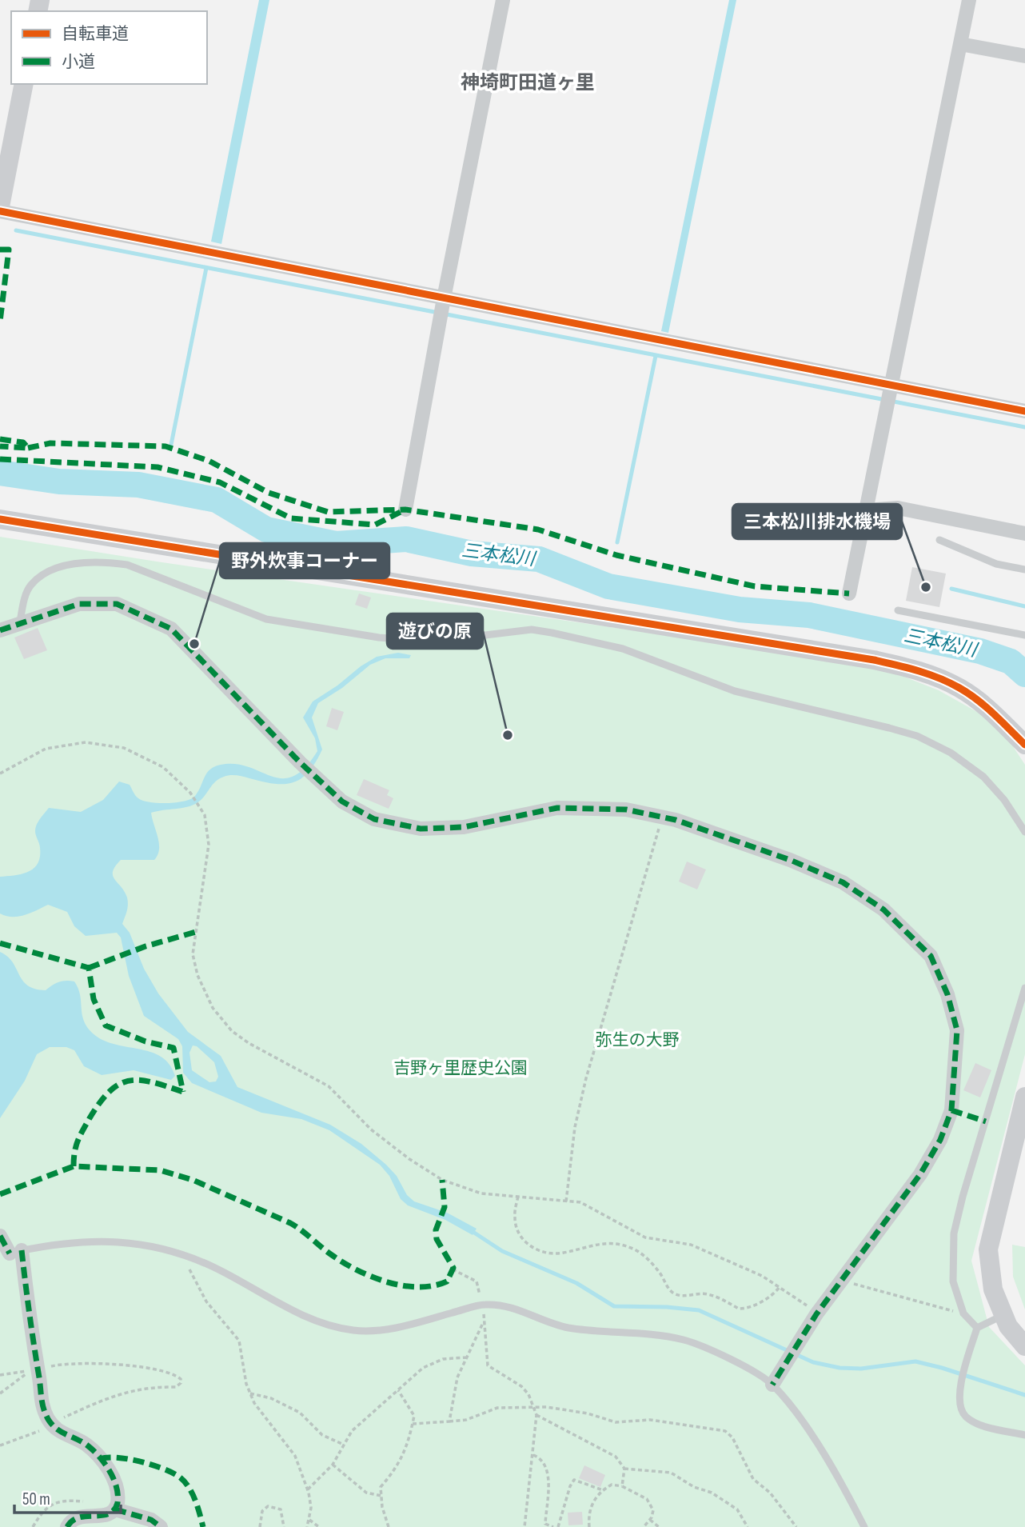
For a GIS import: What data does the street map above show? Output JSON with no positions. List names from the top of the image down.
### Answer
{
  "districts": ["神埼町田道ヶ里"],
  "water": ["三本松川"],
  "parks": ["弥生の大野", "吉野ヶ里歴史公園"],
  "places": ["三本松川排水機場", "野外炊事コーナー", "遊びの原"],
  "legend": ["自転車道", "小道"],
  "scale_bar": "50 m"
}
